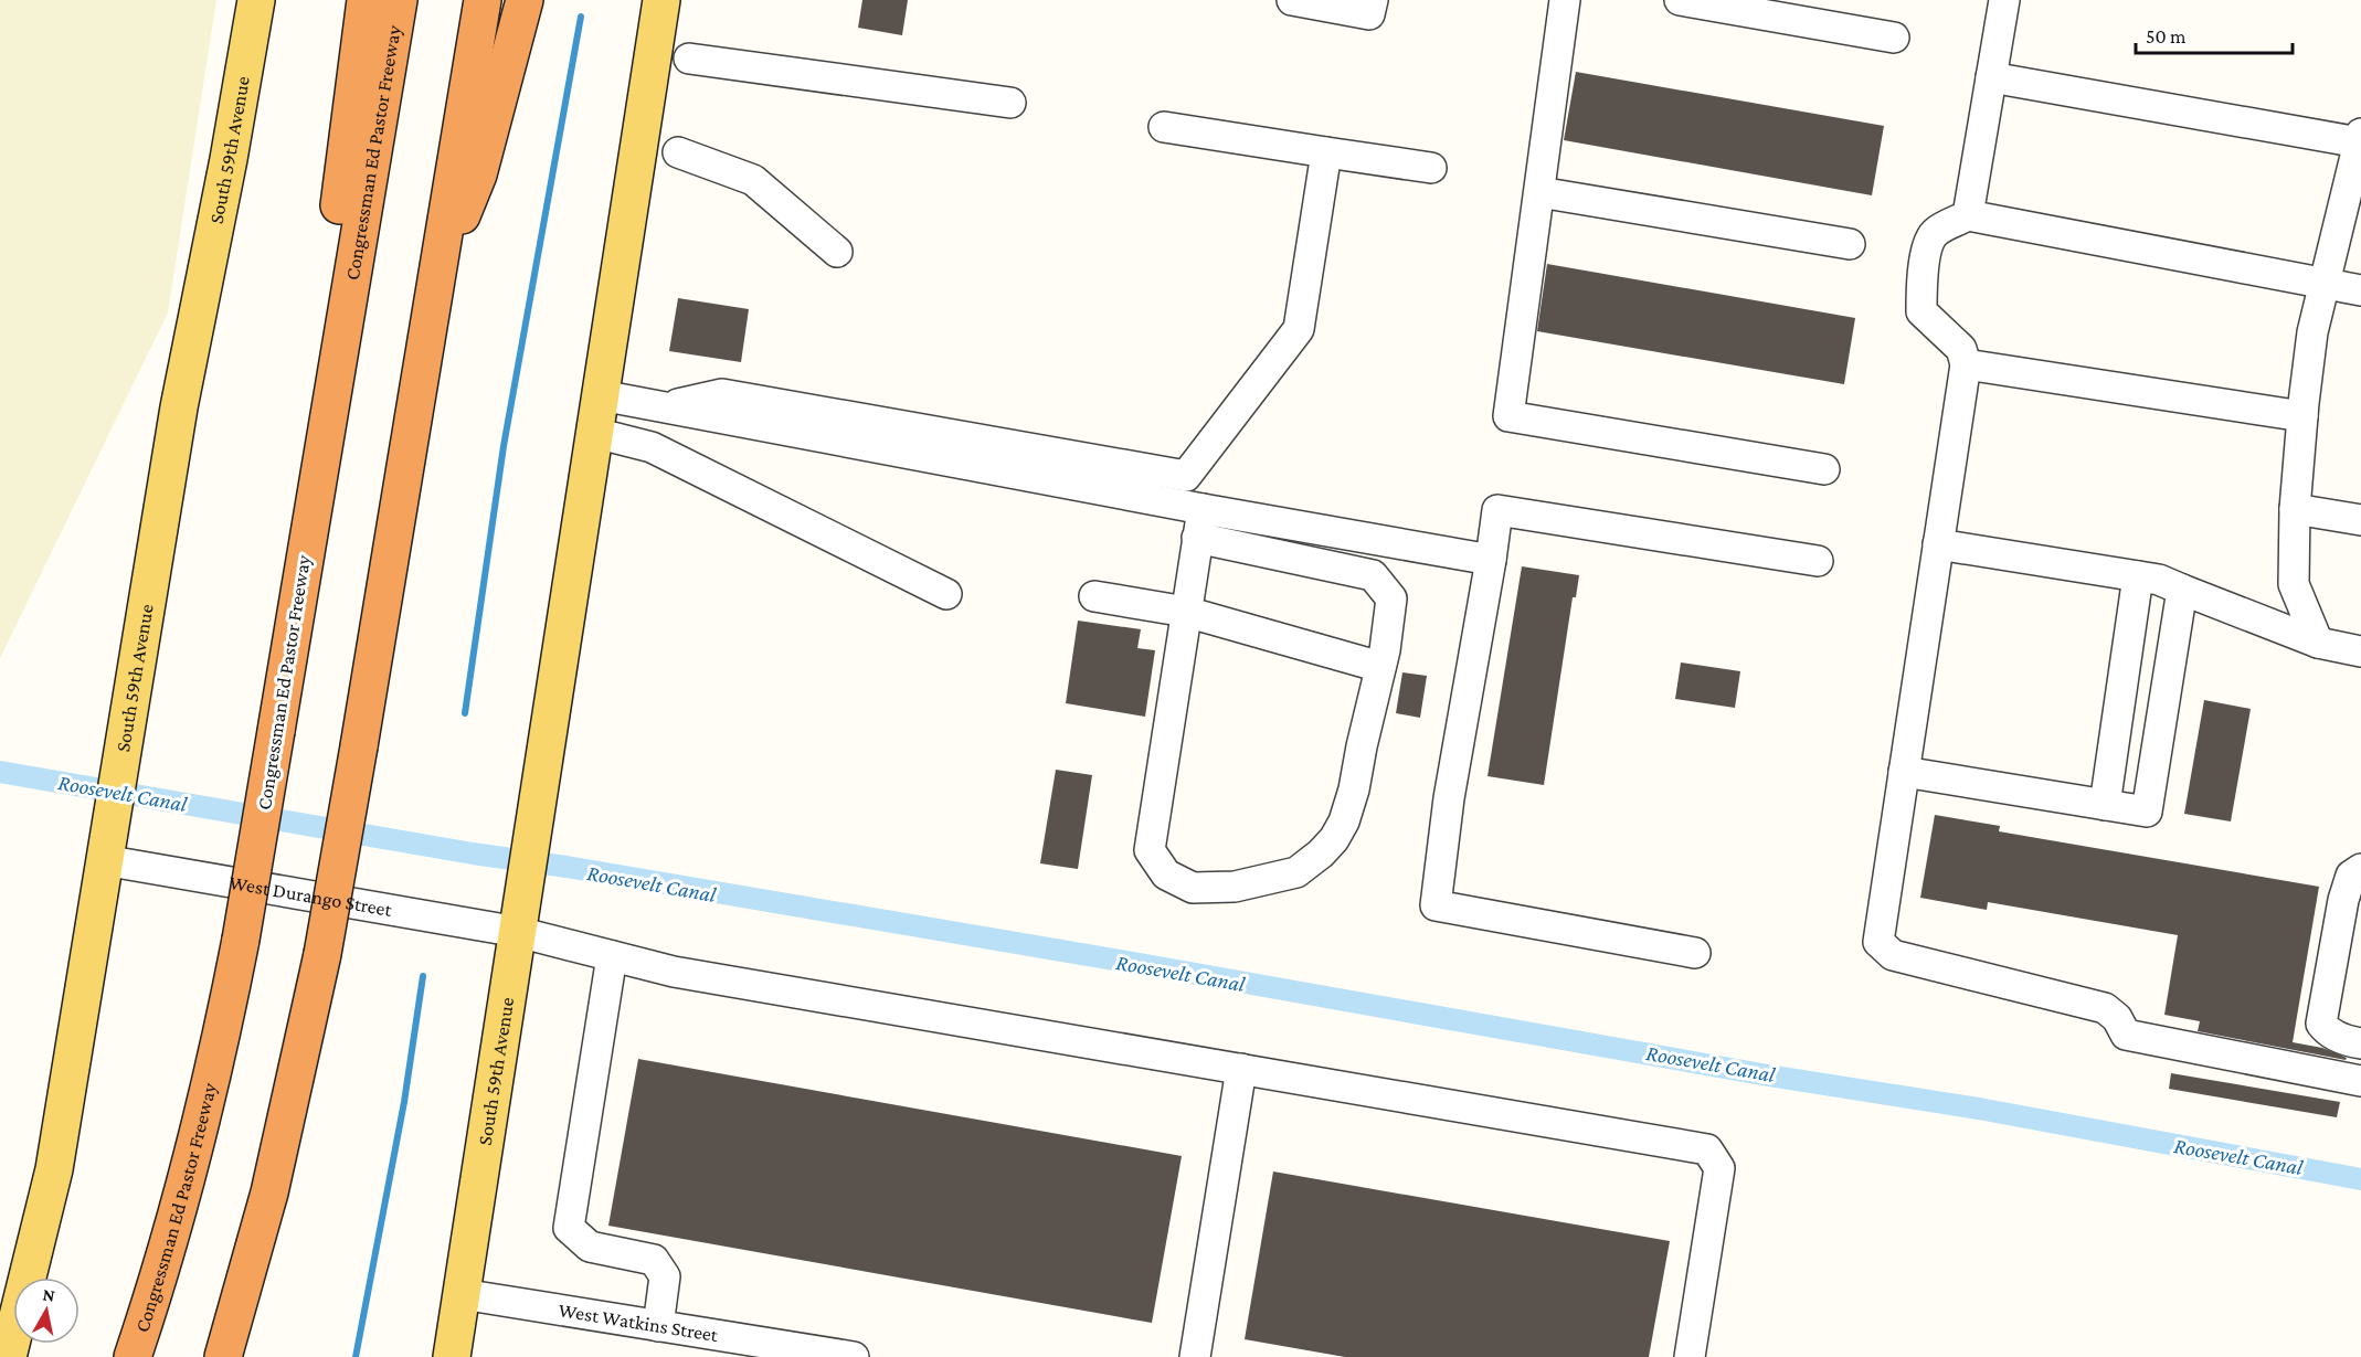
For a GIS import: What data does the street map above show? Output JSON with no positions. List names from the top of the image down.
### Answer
{
  "streets": {
    "highway": ["Congressman Ed Pastor Freeway"],
    "main road": ["South 59th Avenue"],
    "street": ["West Durango Street", "West Watkins Street"]
  },
  "crossings": [
    ["South 59th Avenue", "West Durango Street"],
    ["South 59th Avenue", "West Watkins Street"]
  ],
  "water": ["Roosevelt Canal"],
  "scale_bar": "50 m",
  "north": "top"
}
